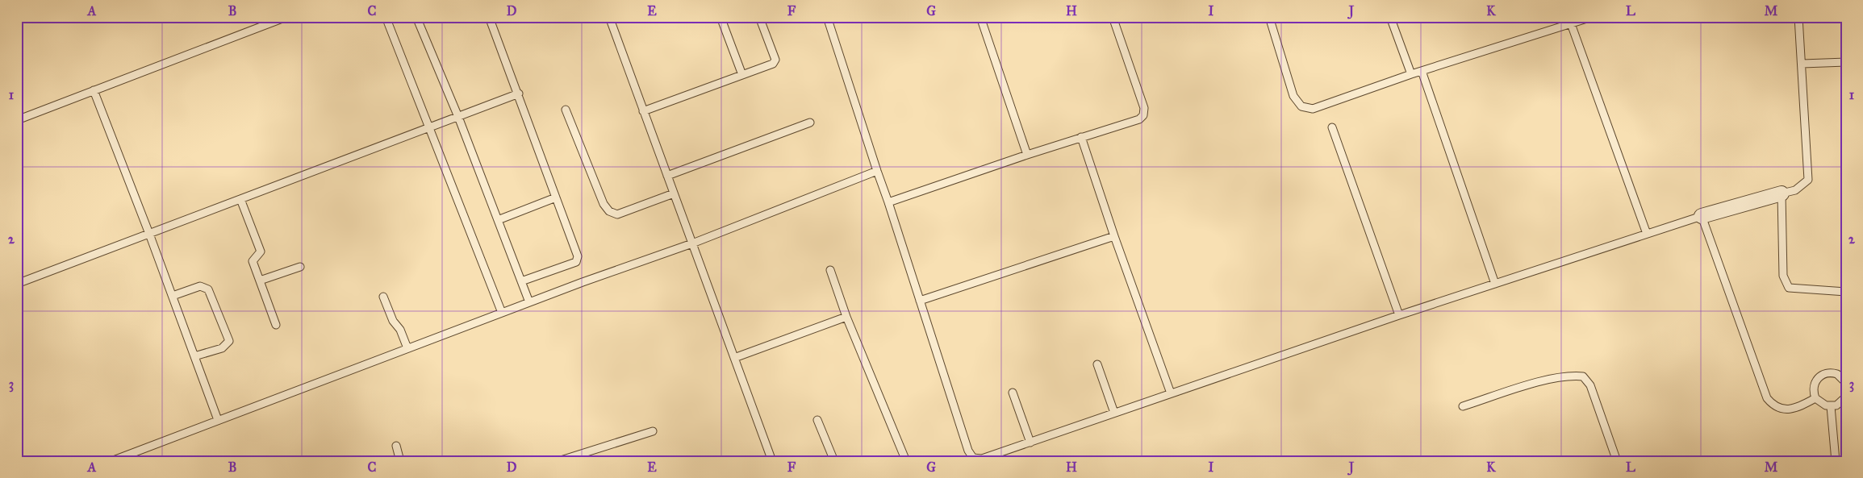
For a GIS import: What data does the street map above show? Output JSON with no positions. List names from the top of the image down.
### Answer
{
  "grid": {
    "columns": [
      "A",
      "B",
      "C",
      "D",
      "E",
      "F",
      "G",
      "H",
      "I",
      "J",
      "K",
      "L",
      "M"
    ],
    "rows": ["1", "2", "3"]
  }
}
